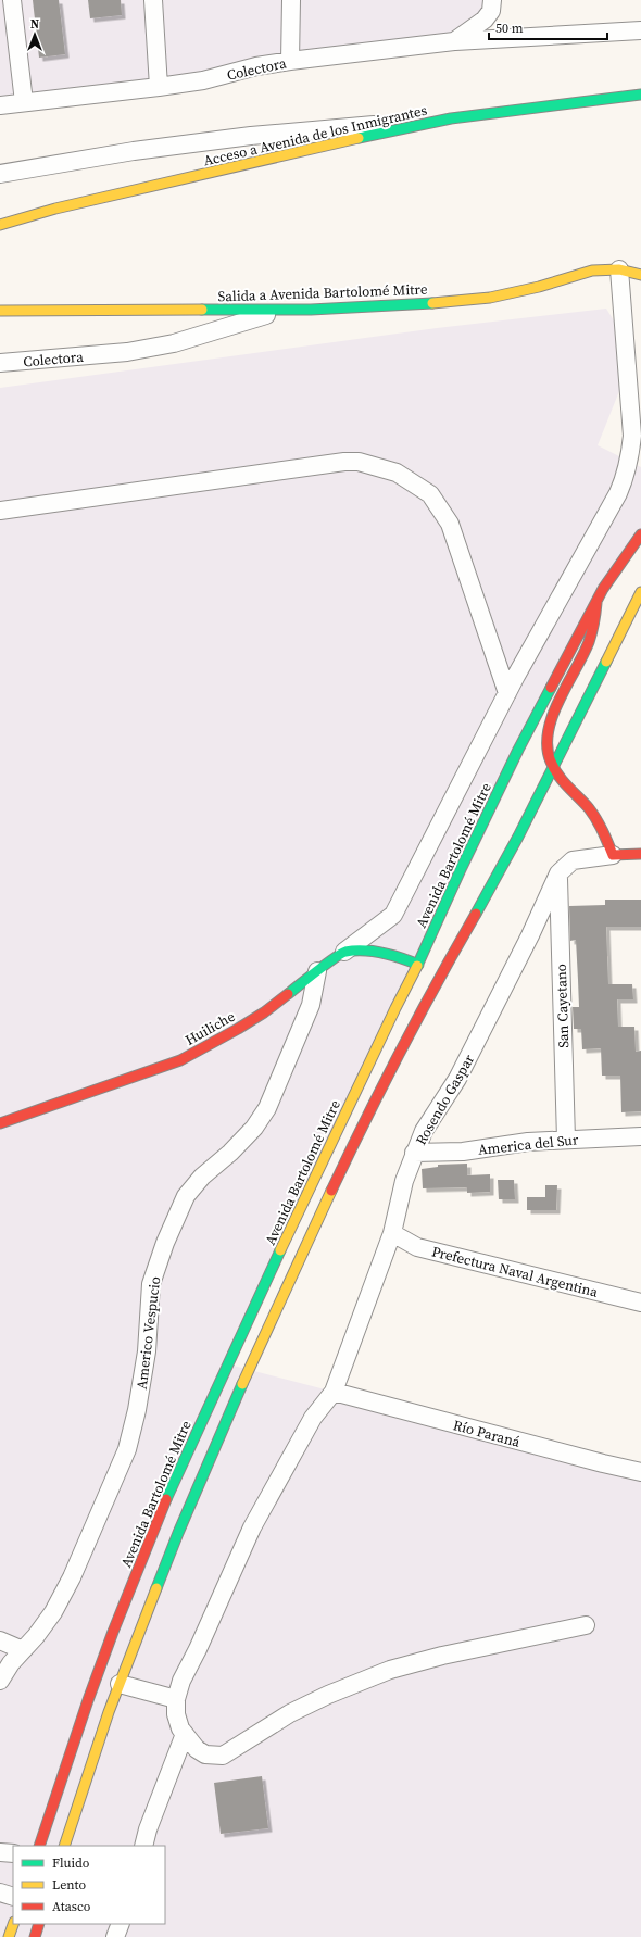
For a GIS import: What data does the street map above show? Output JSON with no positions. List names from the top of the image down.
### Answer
{
  "streets": {
    "main road": [
      "Acceso a Avenida de los Inmigrantes",
      "Salida a Avenida Bartolomé Mitre",
      "Avenida Bartolomé Mitre",
      "Huiliche"
    ],
    "street": [
      "Colectora",
      "San Cayetano",
      "Rosendo Gaspar",
      "America del Sur",
      "Prefectura Naval Argentina",
      "Americo Vespucio",
      "Río Paraná"
    ]
  },
  "crossings": [
    ["Colectora", "Salida a Avenida Bartolomé Mitre"],
    ["San Cayetano", "Rosendo Gaspar"],
    ["San Cayetano", "America del Sur"],
    ["Huiliche", "Americo Vespucio"],
    ["Rosendo Gaspar", "America del Sur"],
    ["Rosendo Gaspar", "Prefectura Naval Argentina"],
    ["Rosendo Gaspar", "Río Paraná"]
  ],
  "legend": ["Fluido", "Lento", "Atasco"],
  "scale_bar": "50 m",
  "north": "top"
}
